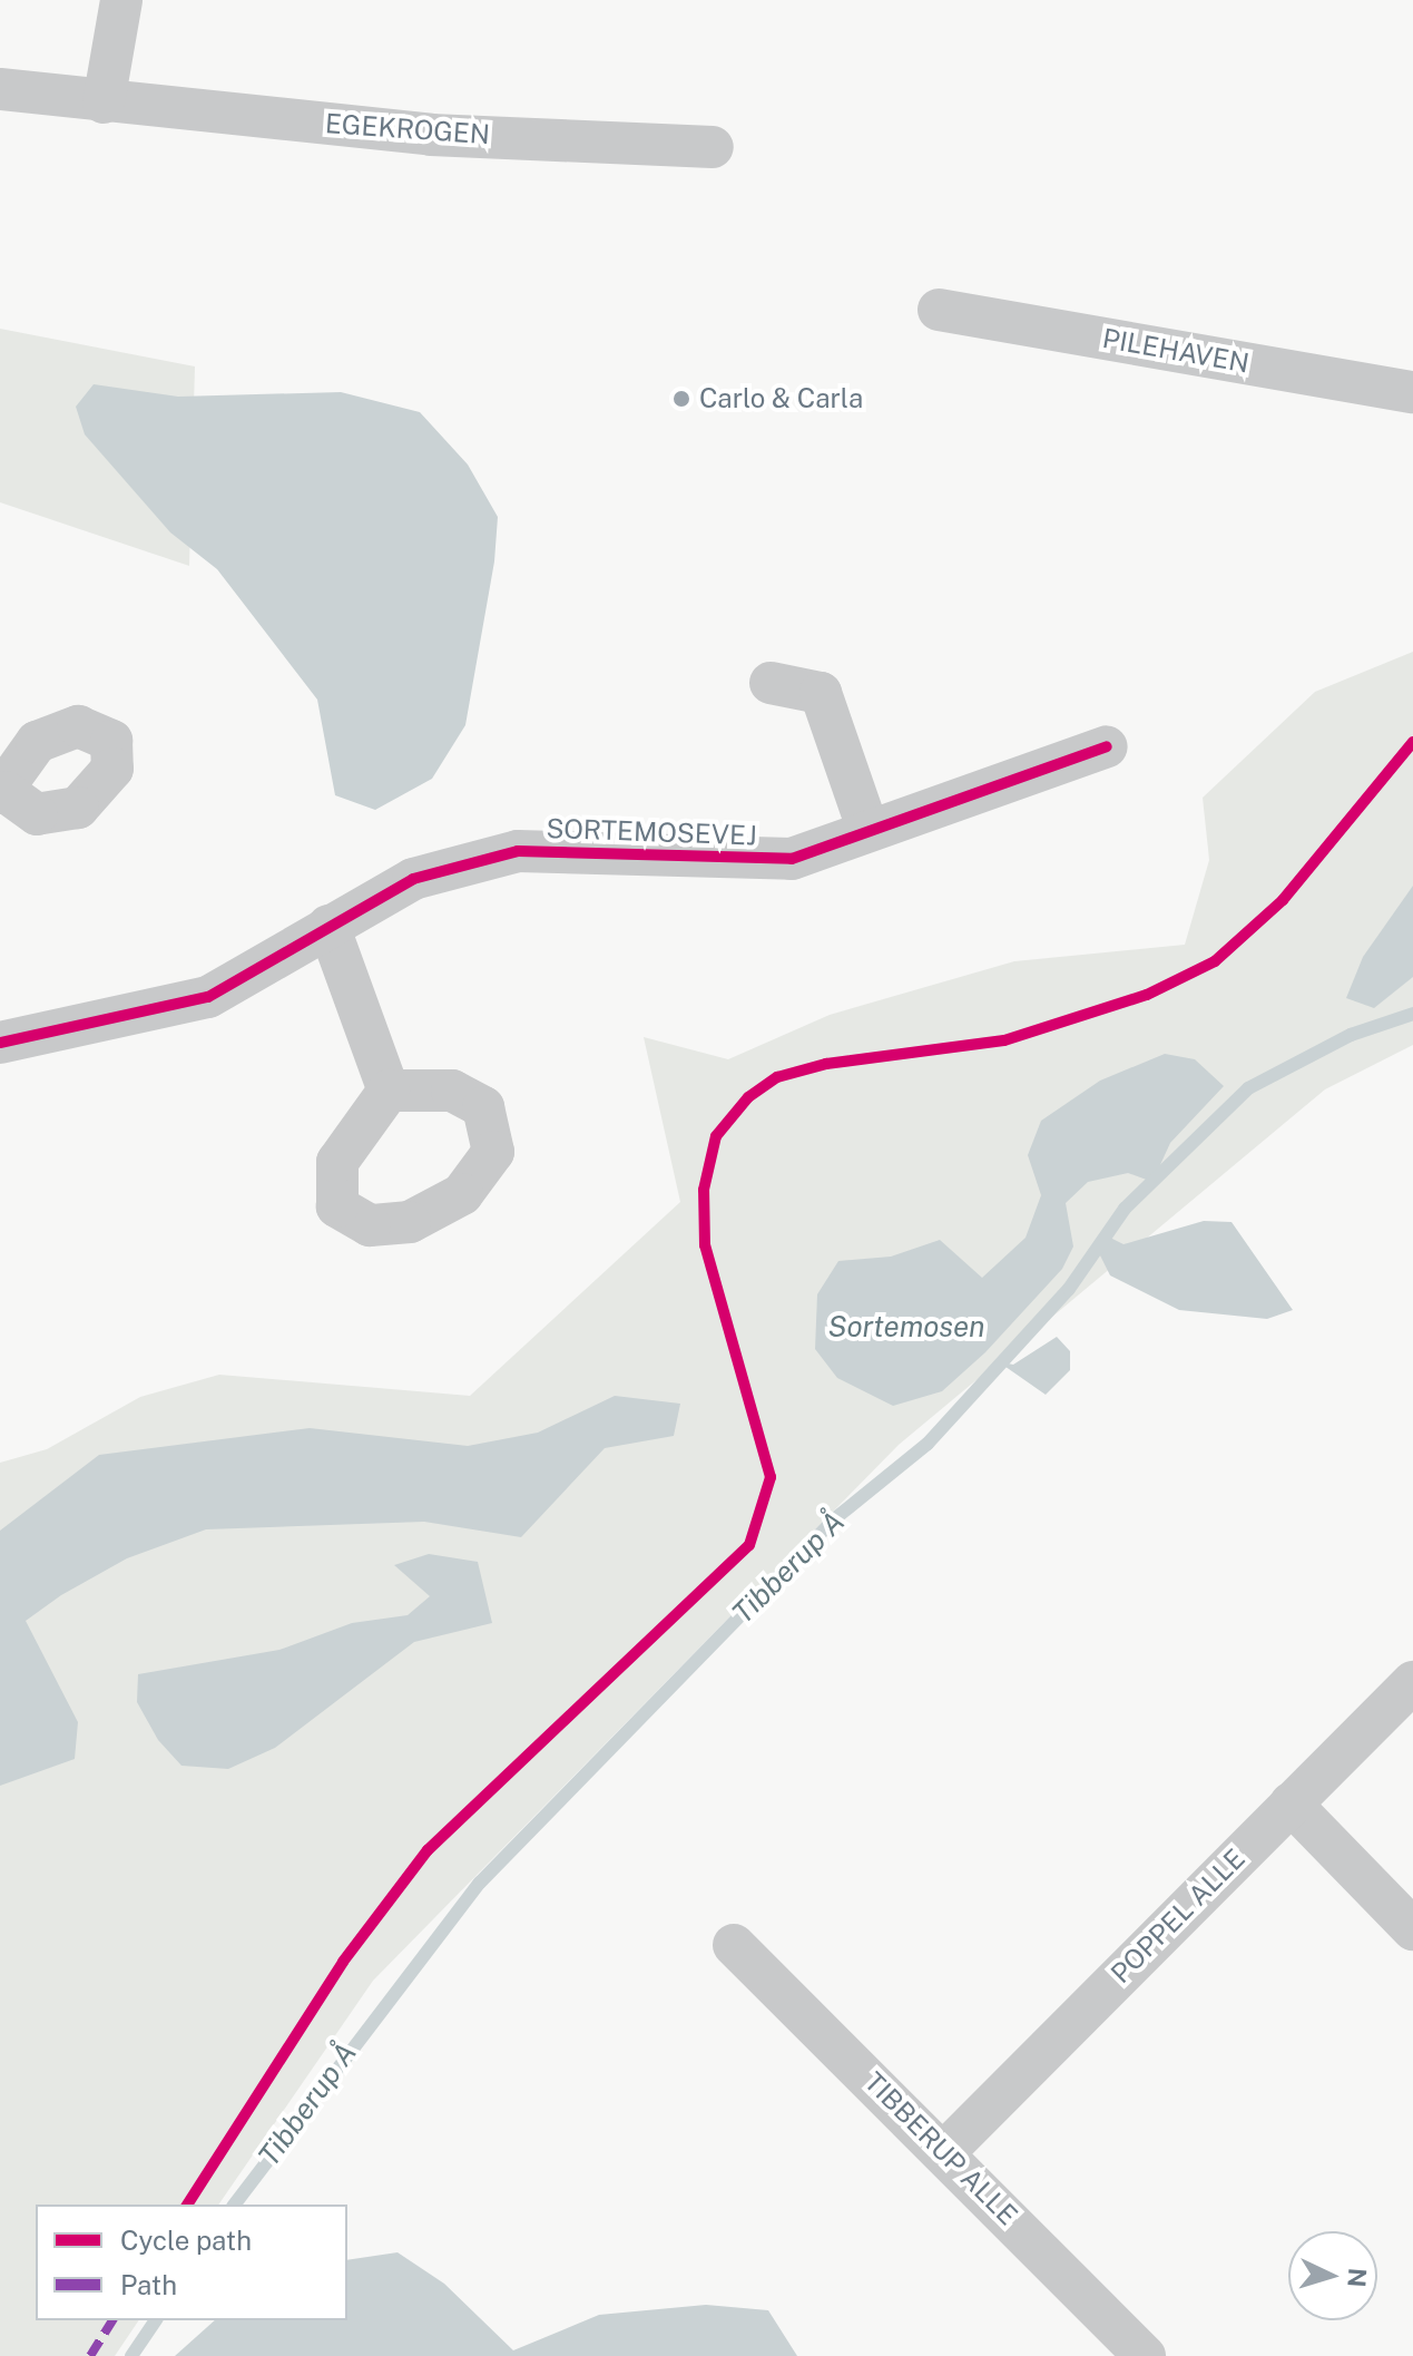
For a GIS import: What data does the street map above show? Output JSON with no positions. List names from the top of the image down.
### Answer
{
  "streets": {
    "street": [
      "EGEKROGEN",
      "PILEHAVEN",
      "SORTEMOSEVEJ",
      "POPPEL ALLE",
      "TIBBERUP ALLE"
    ]
  },
  "crossings": [
    ["POPPEL ALLE", "TIBBERUP ALLE"]
  ],
  "water": ["Sortemosen", "Tibberup Å"],
  "places": ["Carlo & Carla"],
  "legend": ["Cycle path", "Path"],
  "north": "right"
}
